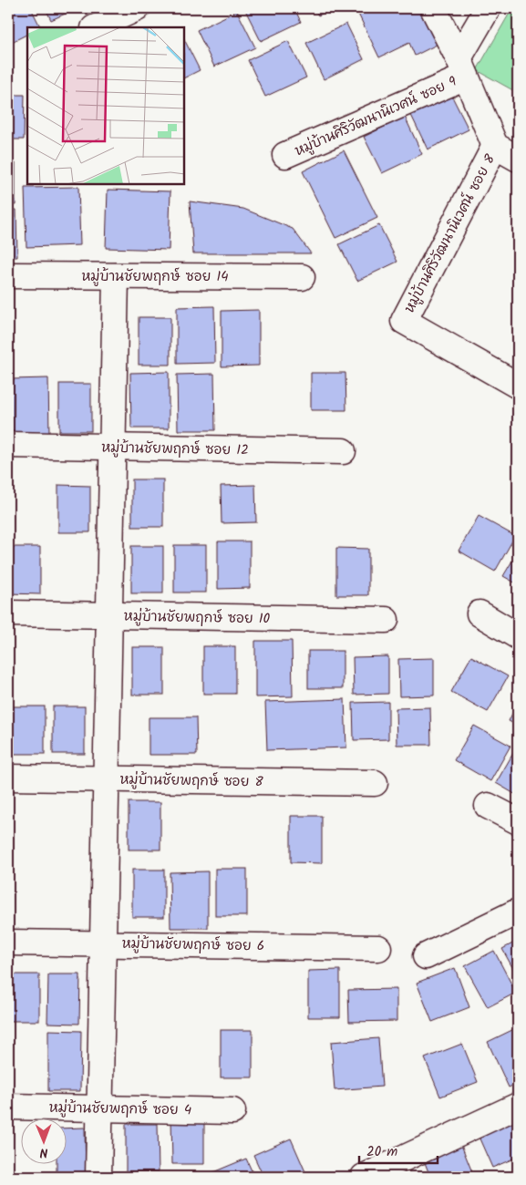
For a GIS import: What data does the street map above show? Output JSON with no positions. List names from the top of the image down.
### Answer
{
  "streets": {
    "street": [
      "หมู่บ้านศิริวัฒนานิเวศน์ ซอย 9",
      "หมู่บ้านศิริวัฒนานิเวศน์ ซอย 8",
      "หมู่บ้านชัยพฤกษ์ ซอย 14",
      "หมู่บ้านชัยพฤกษ์ ซอย 12",
      "หมู่บ้านชัยพฤกษ์ ซอย 10",
      "หมู่บ้านชัยพฤกษ์ ซอย 8",
      "หมู่บ้านชัยพฤกษ์ ซอย 6",
      "หมู่บ้านชัยพฤกษ์ ซอย 4"
    ]
  },
  "scale_bar": "20 m",
  "north": "bottom"
}
